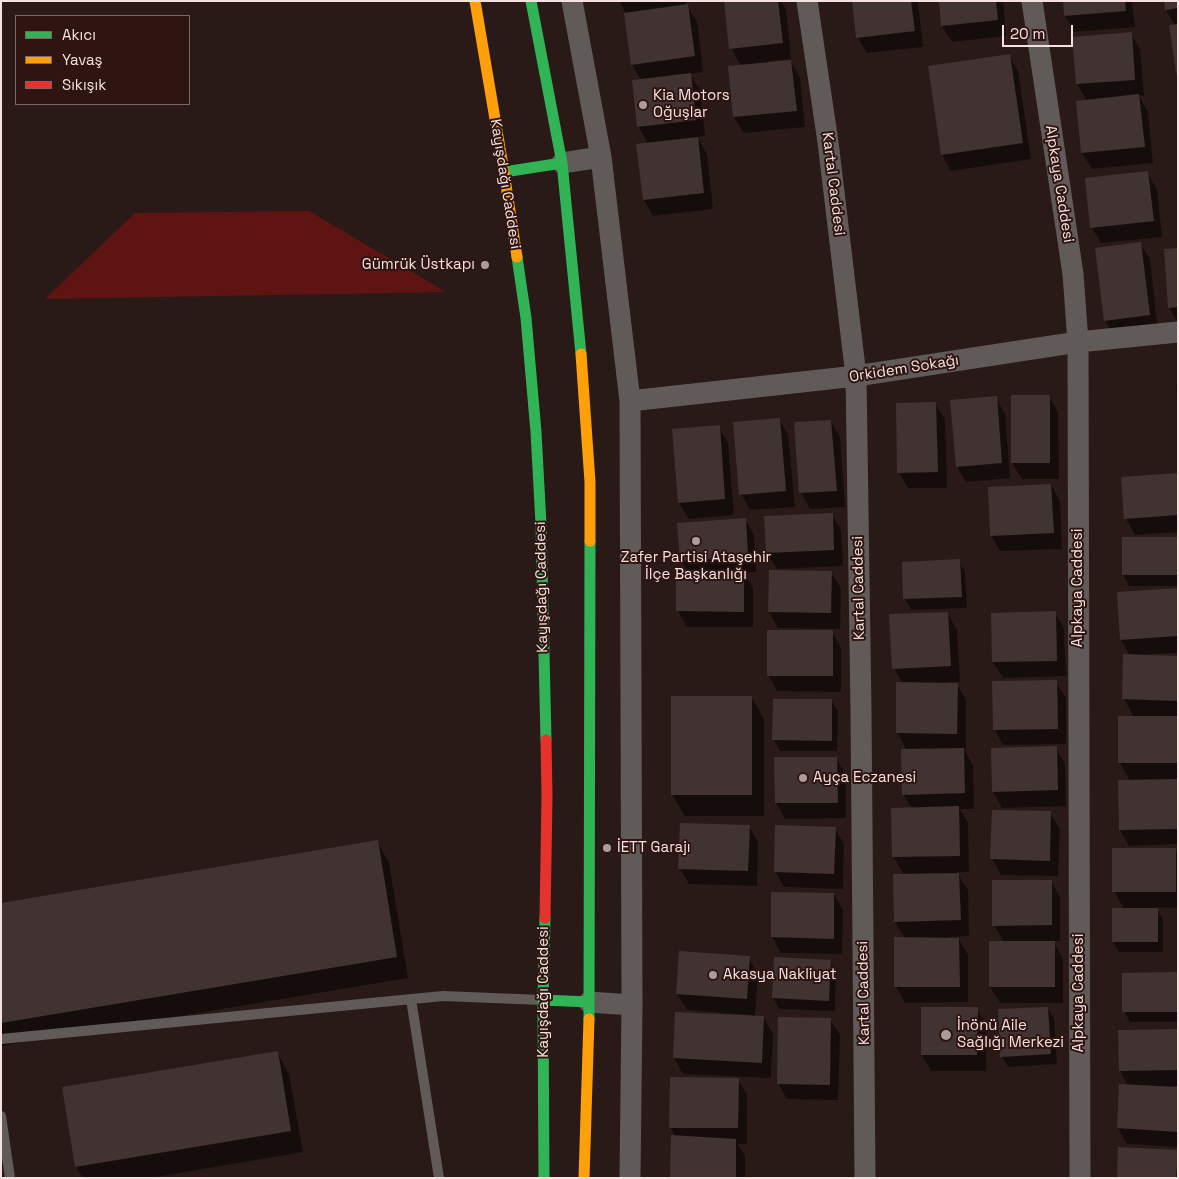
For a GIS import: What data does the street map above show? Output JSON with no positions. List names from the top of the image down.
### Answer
{
  "streets": {
    "main road": ["Kayışdağı Caddesi"],
    "street": ["Kartal Caddesi", "Alpkaya Caddesi", "Orkidem Sokağı"]
  },
  "crossings": [
    ["Kartal Caddesi", "Orkidem Sokağı"],
    ["Alpkaya Caddesi", "Orkidem Sokağı"]
  ],
  "places": [
    "Kia Motors Oğuşlar",
    "Gümrük Üstkapı",
    "Zafer Partisi Ataşehir İlçe Başkanlığı",
    "Ayça Eczanesi",
    "İETT Garajı",
    "Akasya Nakliyat",
    "İnönü Aile Sağlığı Merkezi"
  ],
  "legend": ["Akıcı", "Yavaş", "Sıkışık"],
  "scale_bar": "20 m"
}
